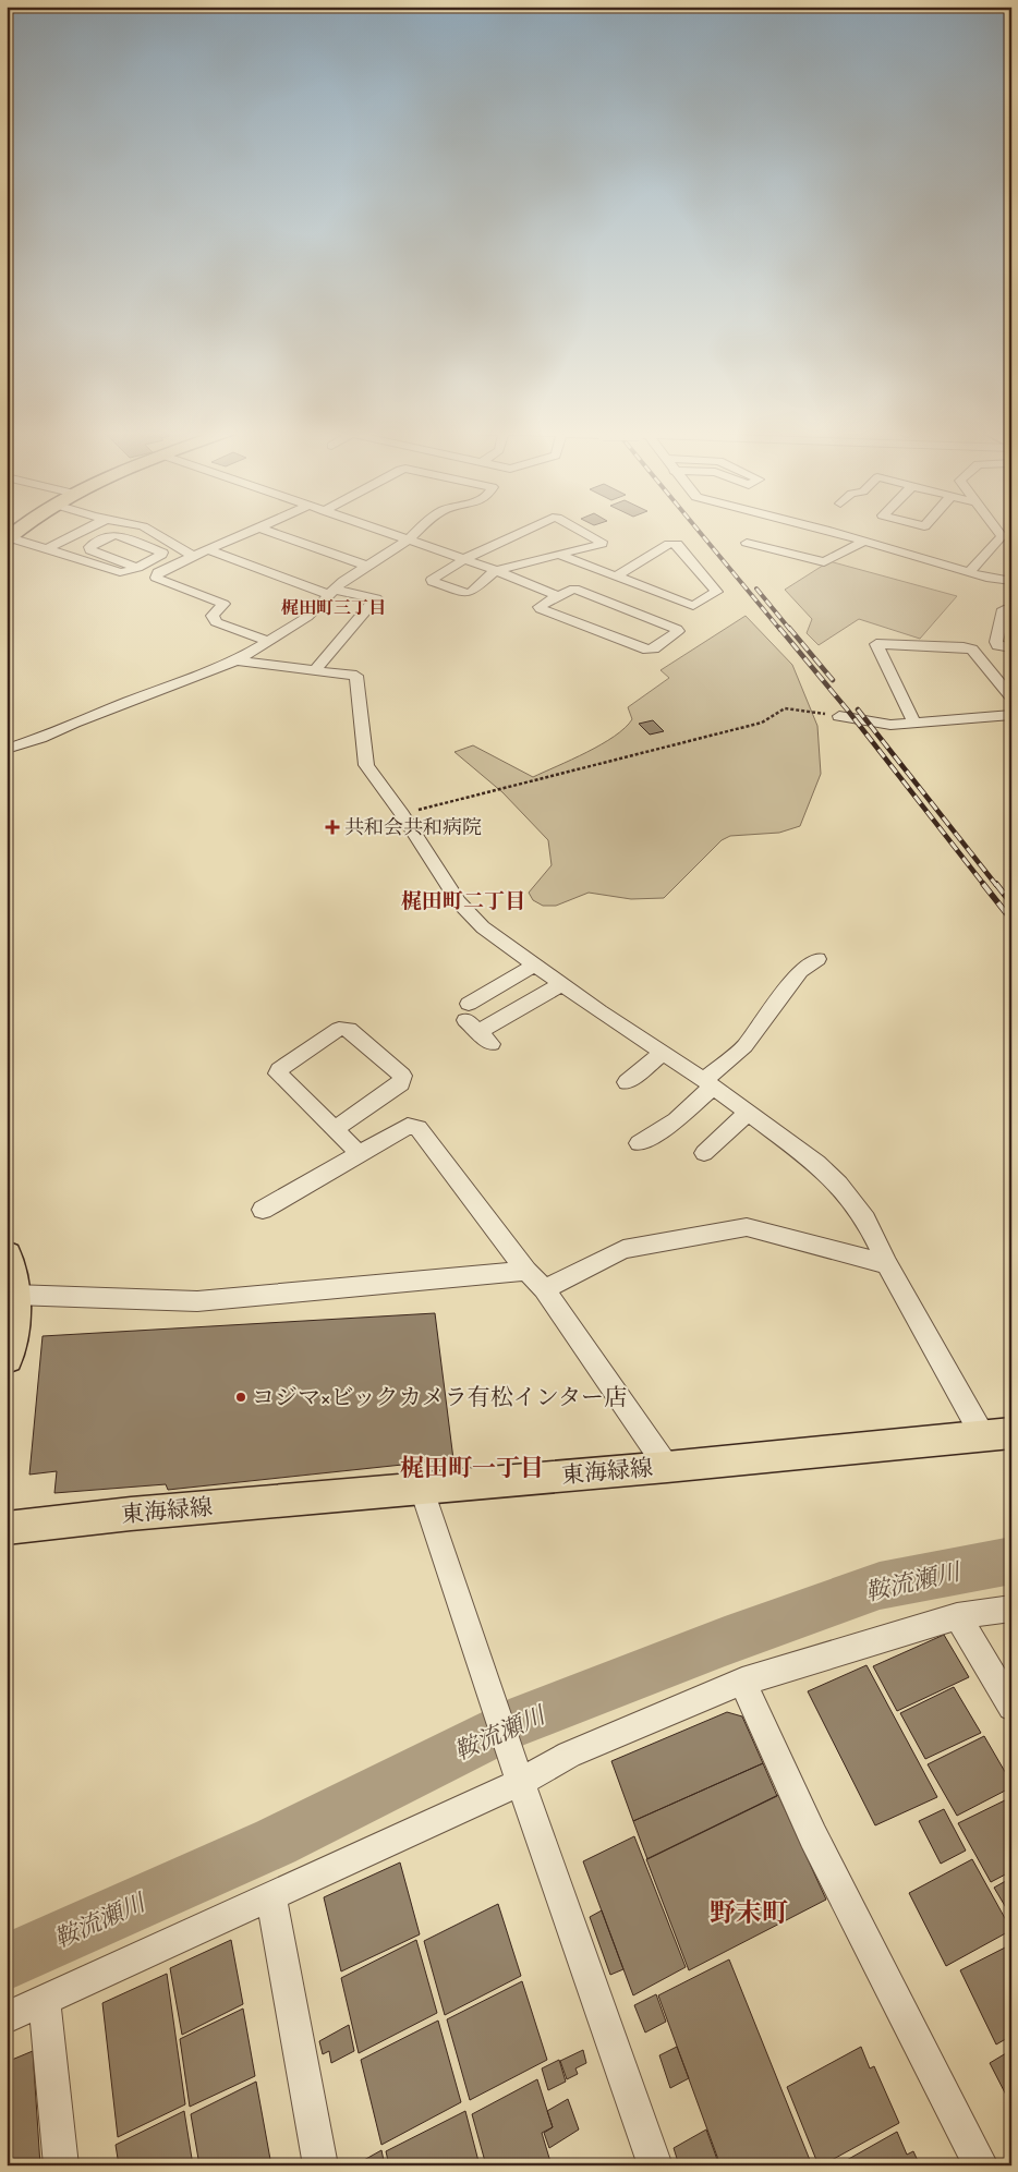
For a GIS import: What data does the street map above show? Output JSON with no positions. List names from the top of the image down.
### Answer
{
  "streets": {
    "main road": ["東海緑線"]
  },
  "districts": [
    "梶田町三丁目",
    "梶田町二丁目",
    "梶田町一丁目",
    "野末町"
  ],
  "water": ["鞍流瀬川"],
  "places": {
    "health": ["共和会共和病院"],
    "other": ["コジマ×ビックカメラ有松インター店"]
  }
}
